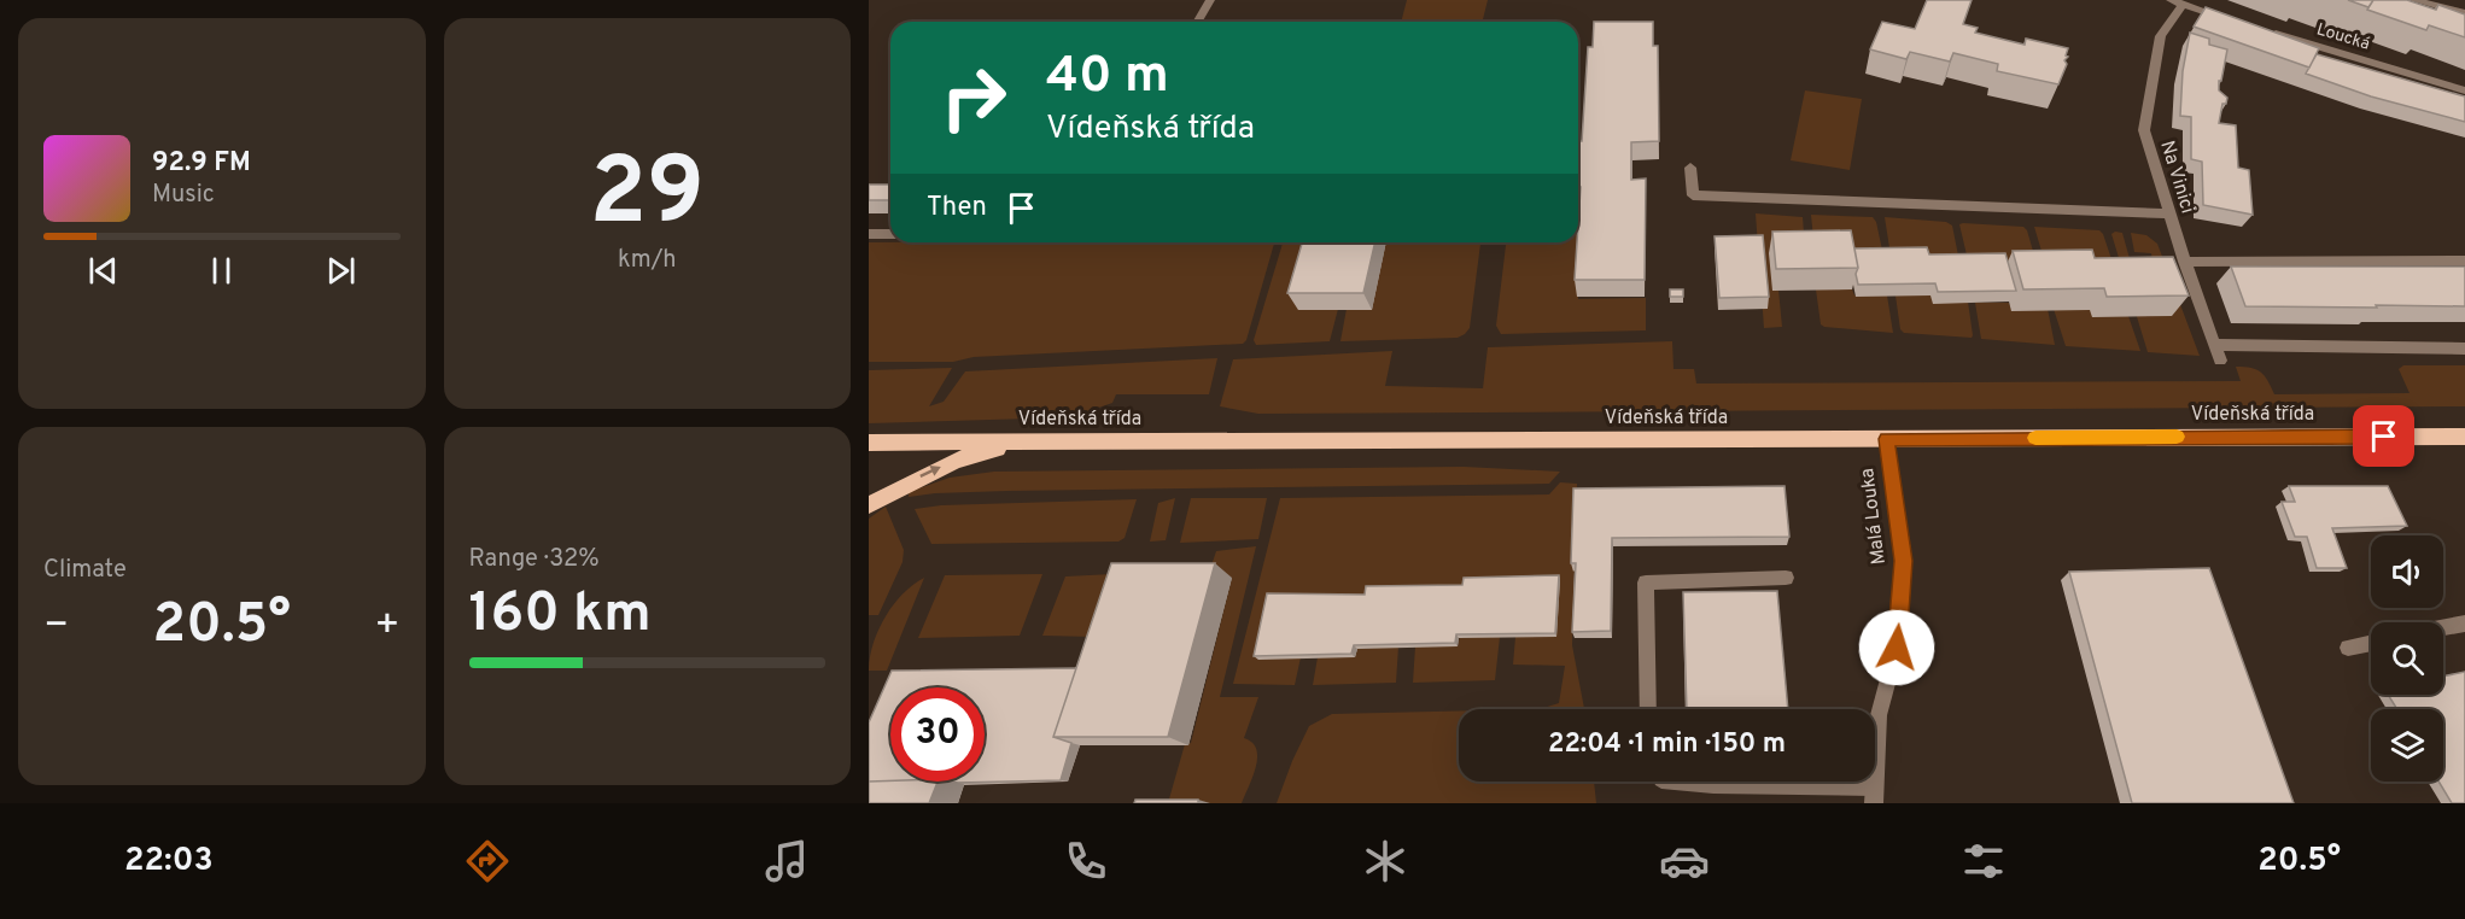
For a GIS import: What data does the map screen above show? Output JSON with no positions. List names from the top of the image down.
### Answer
{
  "streets": {
    "main road": ["Vídeňská třída"],
    "street": ["Loucká", "Na Vinici", "Malá Louka"]
  },
  "crossings": [
    ["Vídeňská třída", "Malá Louka"]
  ],
  "page": {
    "tile": [
      ["29", "km/h"],
      "Climate",
      ["Range · 32%", "160 km"]
    ],
    "turn": ["40 m", "Vídeňská třída"],
    "song": ["92.9 FM", "Music"],
    "then": "Then",
    "heat": ["−", "20.5°", "+"],
    "limit": "30",
    "trip": "22:04 · 1 min · 150 m",
    "tabs": ["22:03", "20.5°"]
  }
}
